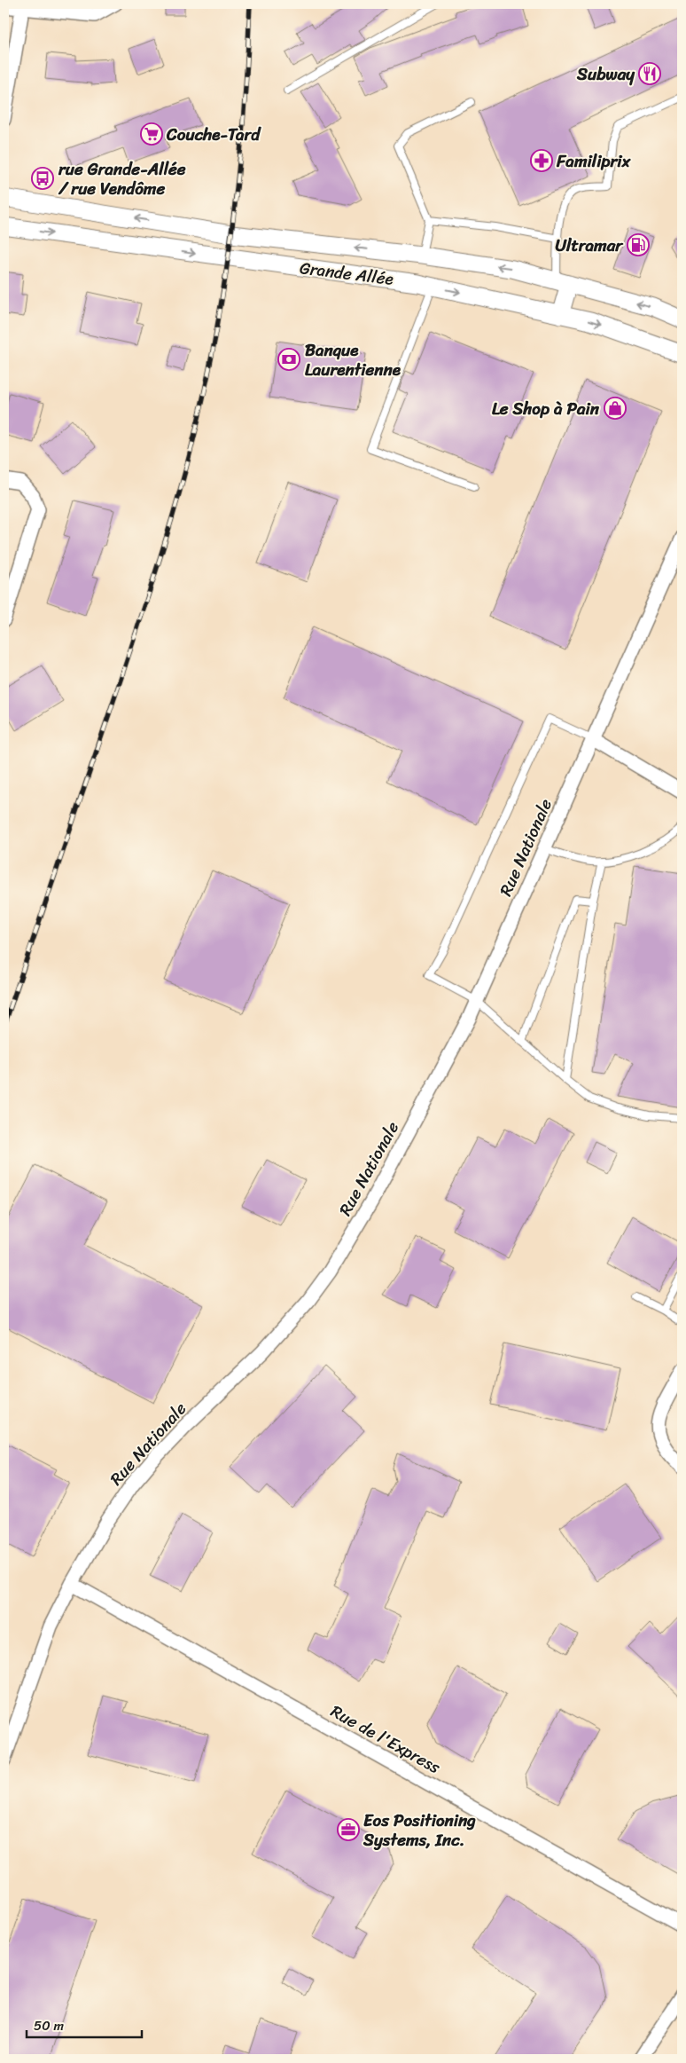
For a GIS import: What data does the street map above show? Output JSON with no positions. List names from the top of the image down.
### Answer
{
  "streets": {
    "street": ["Grande Allée", "Rue Nationale", "Rue de l'Express"]
  },
  "crossings": [
    ["Rue Nationale", "Rue de l'Express"]
  ],
  "places": {
    "restaurant": ["Subway"],
    "supermarket": ["Couche-Tard"],
    "pharmacy": ["Familiprix"],
    "bus stop": ["rue Grande-Allée / rue Vendôme"],
    "fuel station": ["Ultramar"],
    "bank": ["Banque Laurentienne"],
    "shop": ["Le Shop à Pain"],
    "office": ["Eos Positioning Systems, Inc."]
  },
  "scale_bar": "50 m"
}
